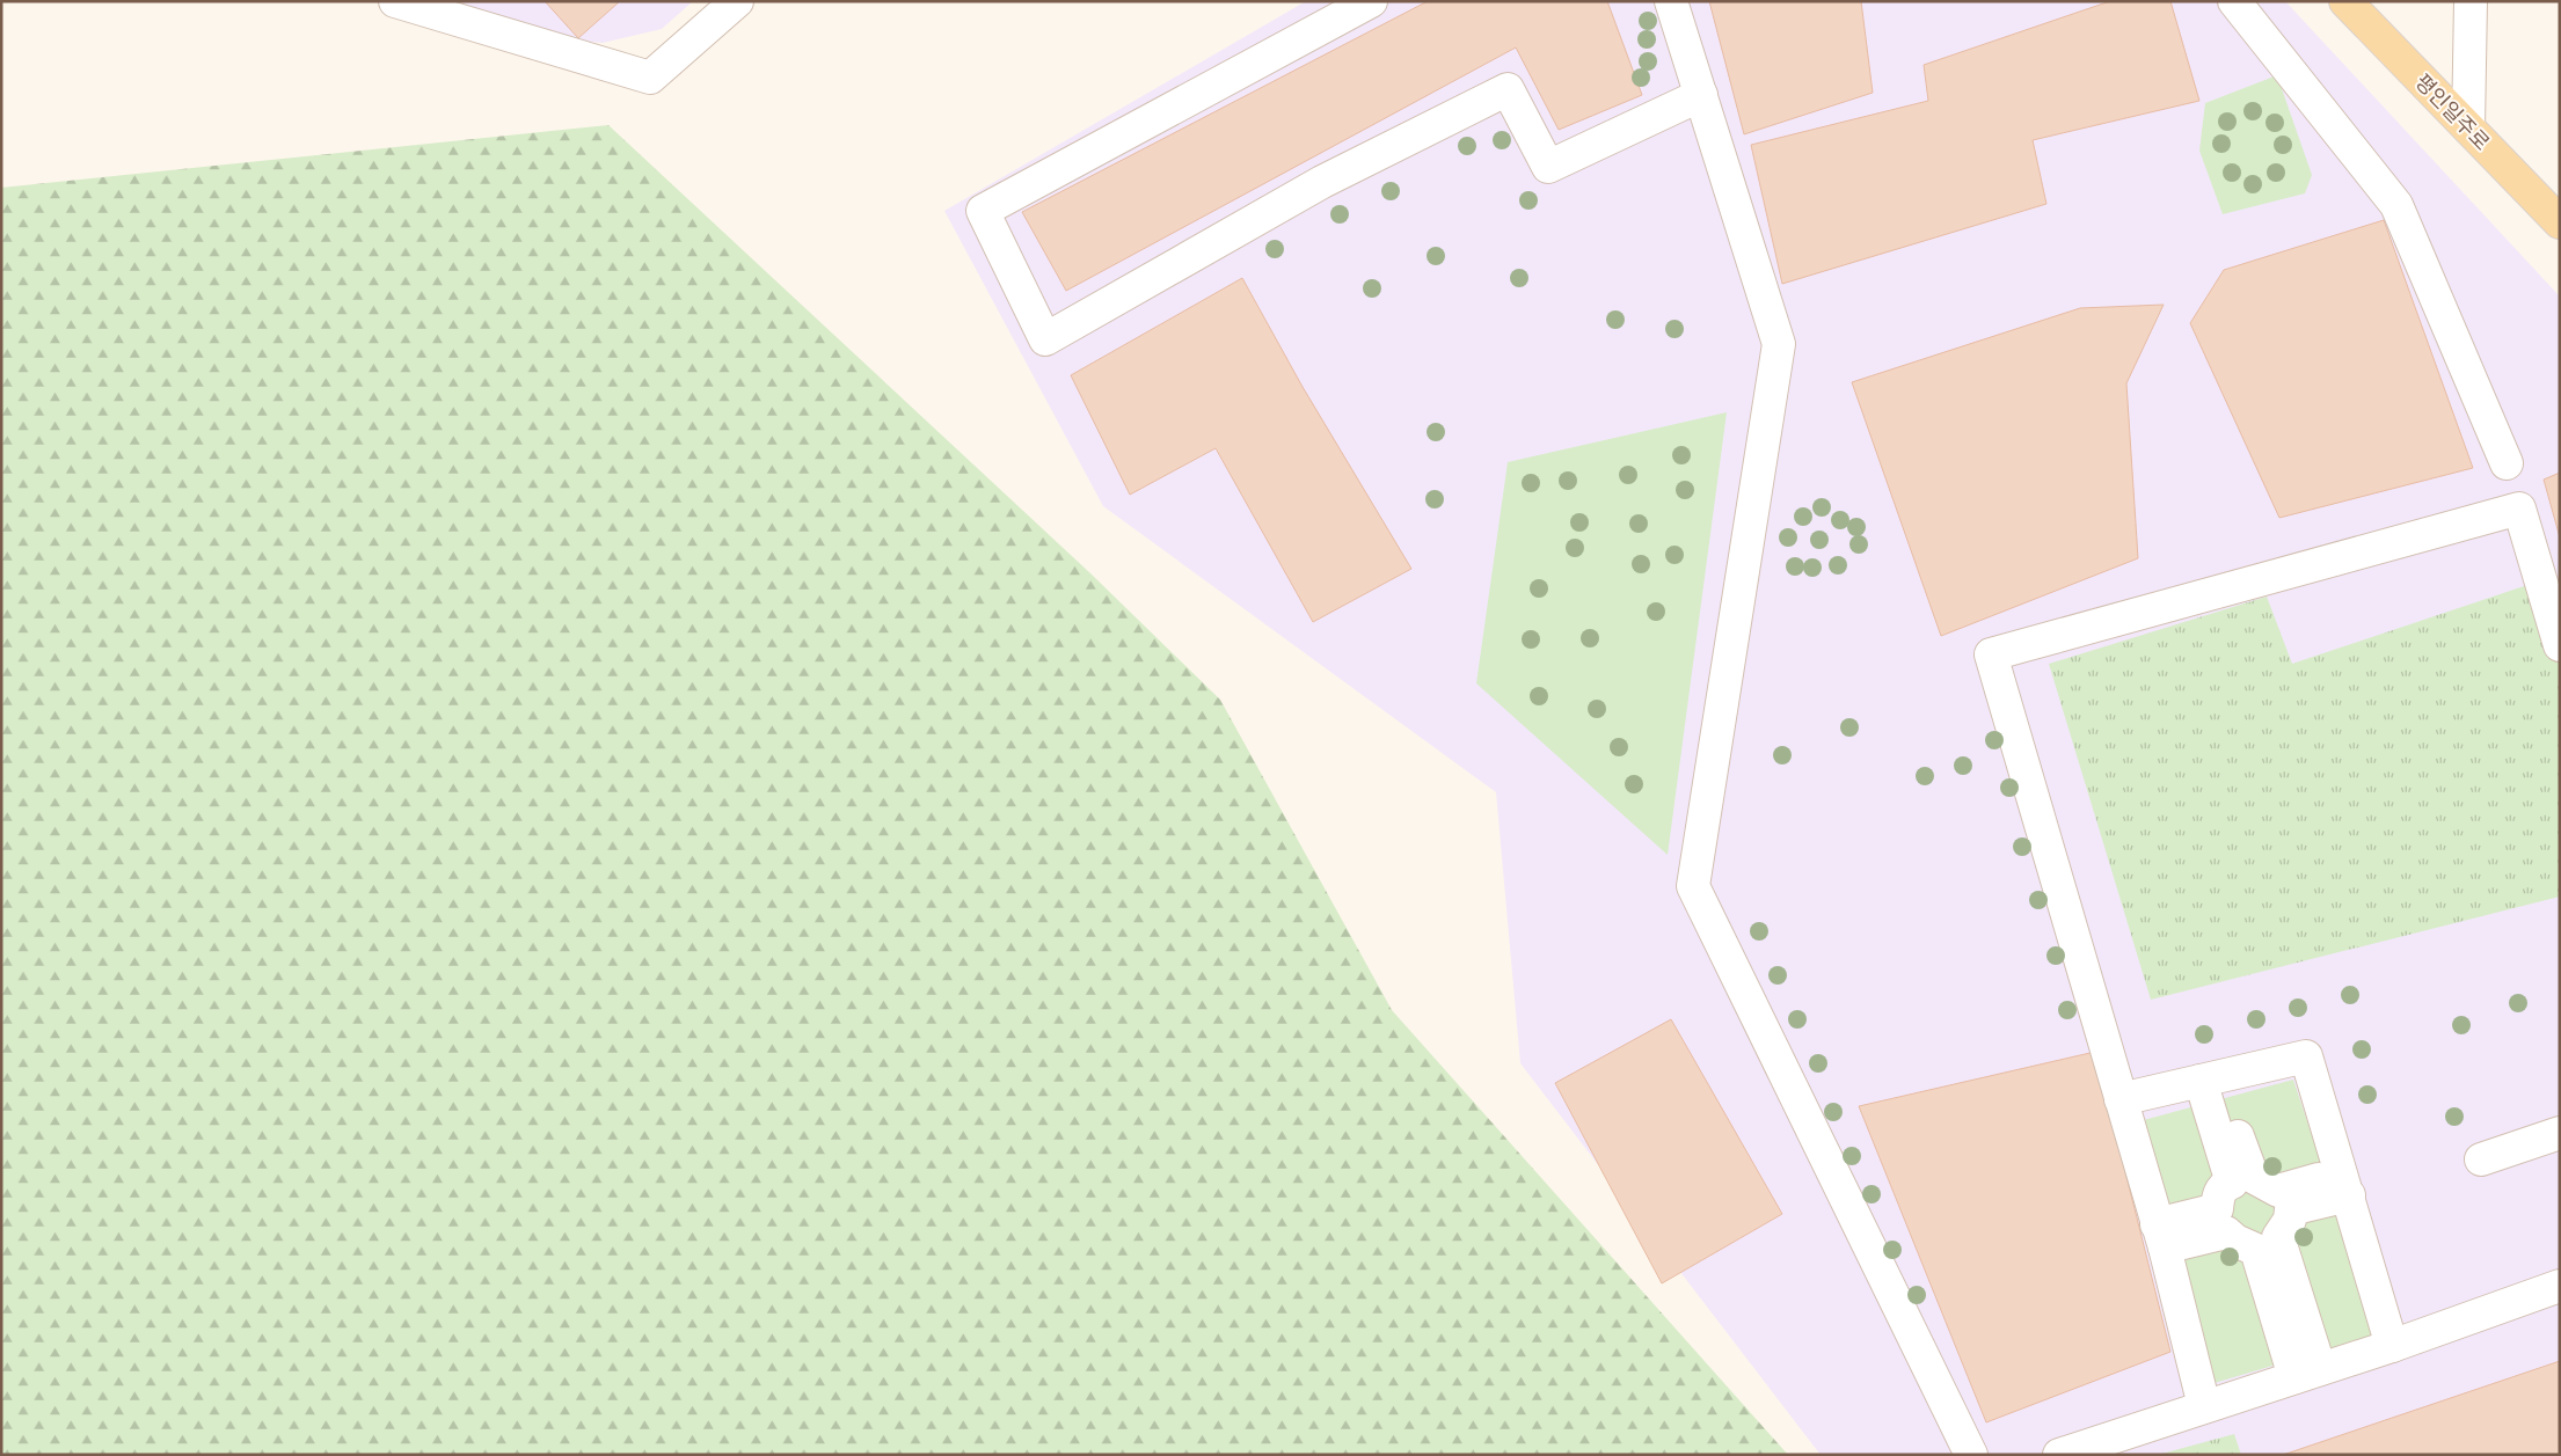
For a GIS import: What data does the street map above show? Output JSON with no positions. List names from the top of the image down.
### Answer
{
  "streets": {
    "main road": ["평인일주로"]
  }
}
